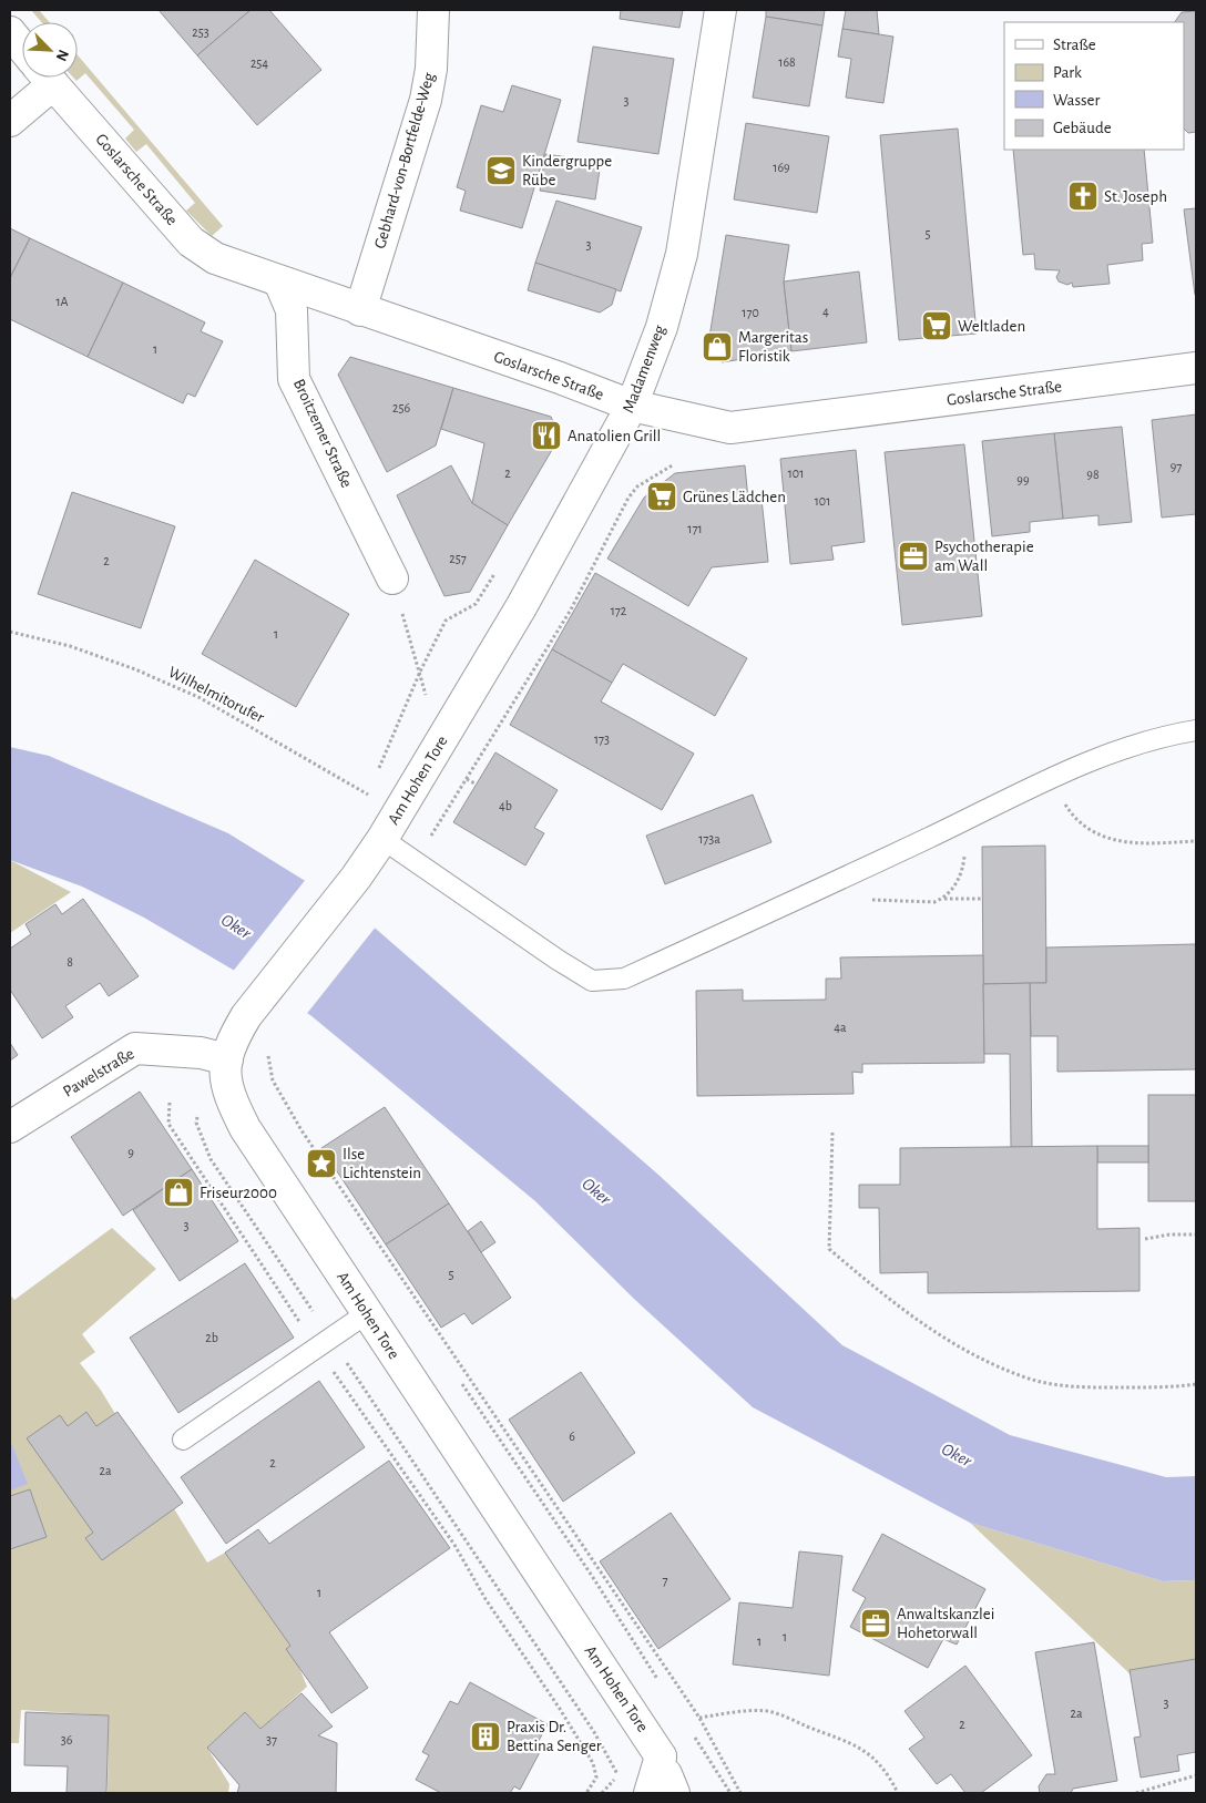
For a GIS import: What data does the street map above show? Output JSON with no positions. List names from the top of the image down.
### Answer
{
  "streets": {
    "street": [
      "Gebhard-von-Bortfelde-Weg",
      "Goslarsche Straße",
      "Madamenweg",
      "Broitzemer Straße",
      "Am Hohen Tore",
      "Pawelstraße"
    ],
    "path": ["Wilhelmitorufer"]
  },
  "crossings": [
    ["Gebhard-von-Bortfelde-Weg", "Goslarsche Straße"],
    ["Goslarsche Straße", "Madamenweg"],
    ["Goslarsche Straße", "Broitzemer Straße"],
    ["Madamenweg", "Am Hohen Tore"],
    ["Wilhelmitorufer", "Am Hohen Tore"],
    ["Am Hohen Tore", "Pawelstraße"]
  ],
  "water": ["Oker"],
  "places": {
    "school or university": ["Kindergruppe Rübe"],
    "church": ["St. Joseph"],
    "supermarket": ["Weltladen", "Grünes Lädchen"],
    "shop": ["Margeritas Floristik", "Friseur2000"],
    "restaurant": ["Anatolien Grill"],
    "office": ["Psychotherapie am Wall", "Anwaltskanzlei Hohetorwall"],
    "place": ["Ilse Lichtenstein"],
    "building": ["Praxis Dr. Bettina Senger"]
  },
  "house_numbers": [
    "253",
    "168",
    "254",
    "3",
    "169",
    "5",
    "3",
    "1A",
    "4",
    "170",
    "1",
    "256",
    "97",
    "2",
    "101",
    "98",
    "99",
    "101",
    "171",
    "257",
    "2",
    "172",
    "1",
    "173",
    "4b",
    "173a",
    "8",
    "4a",
    "9",
    "3",
    "5",
    "2b",
    "6",
    "2",
    "2a",
    "7",
    "1",
    "1",
    "1",
    "3",
    "2a",
    "2",
    "36",
    "37"
  ],
  "legend": [
    "Straße",
    "Park",
    "Wasser",
    "Gebäude"
  ],
  "north": "bottom right"
}
